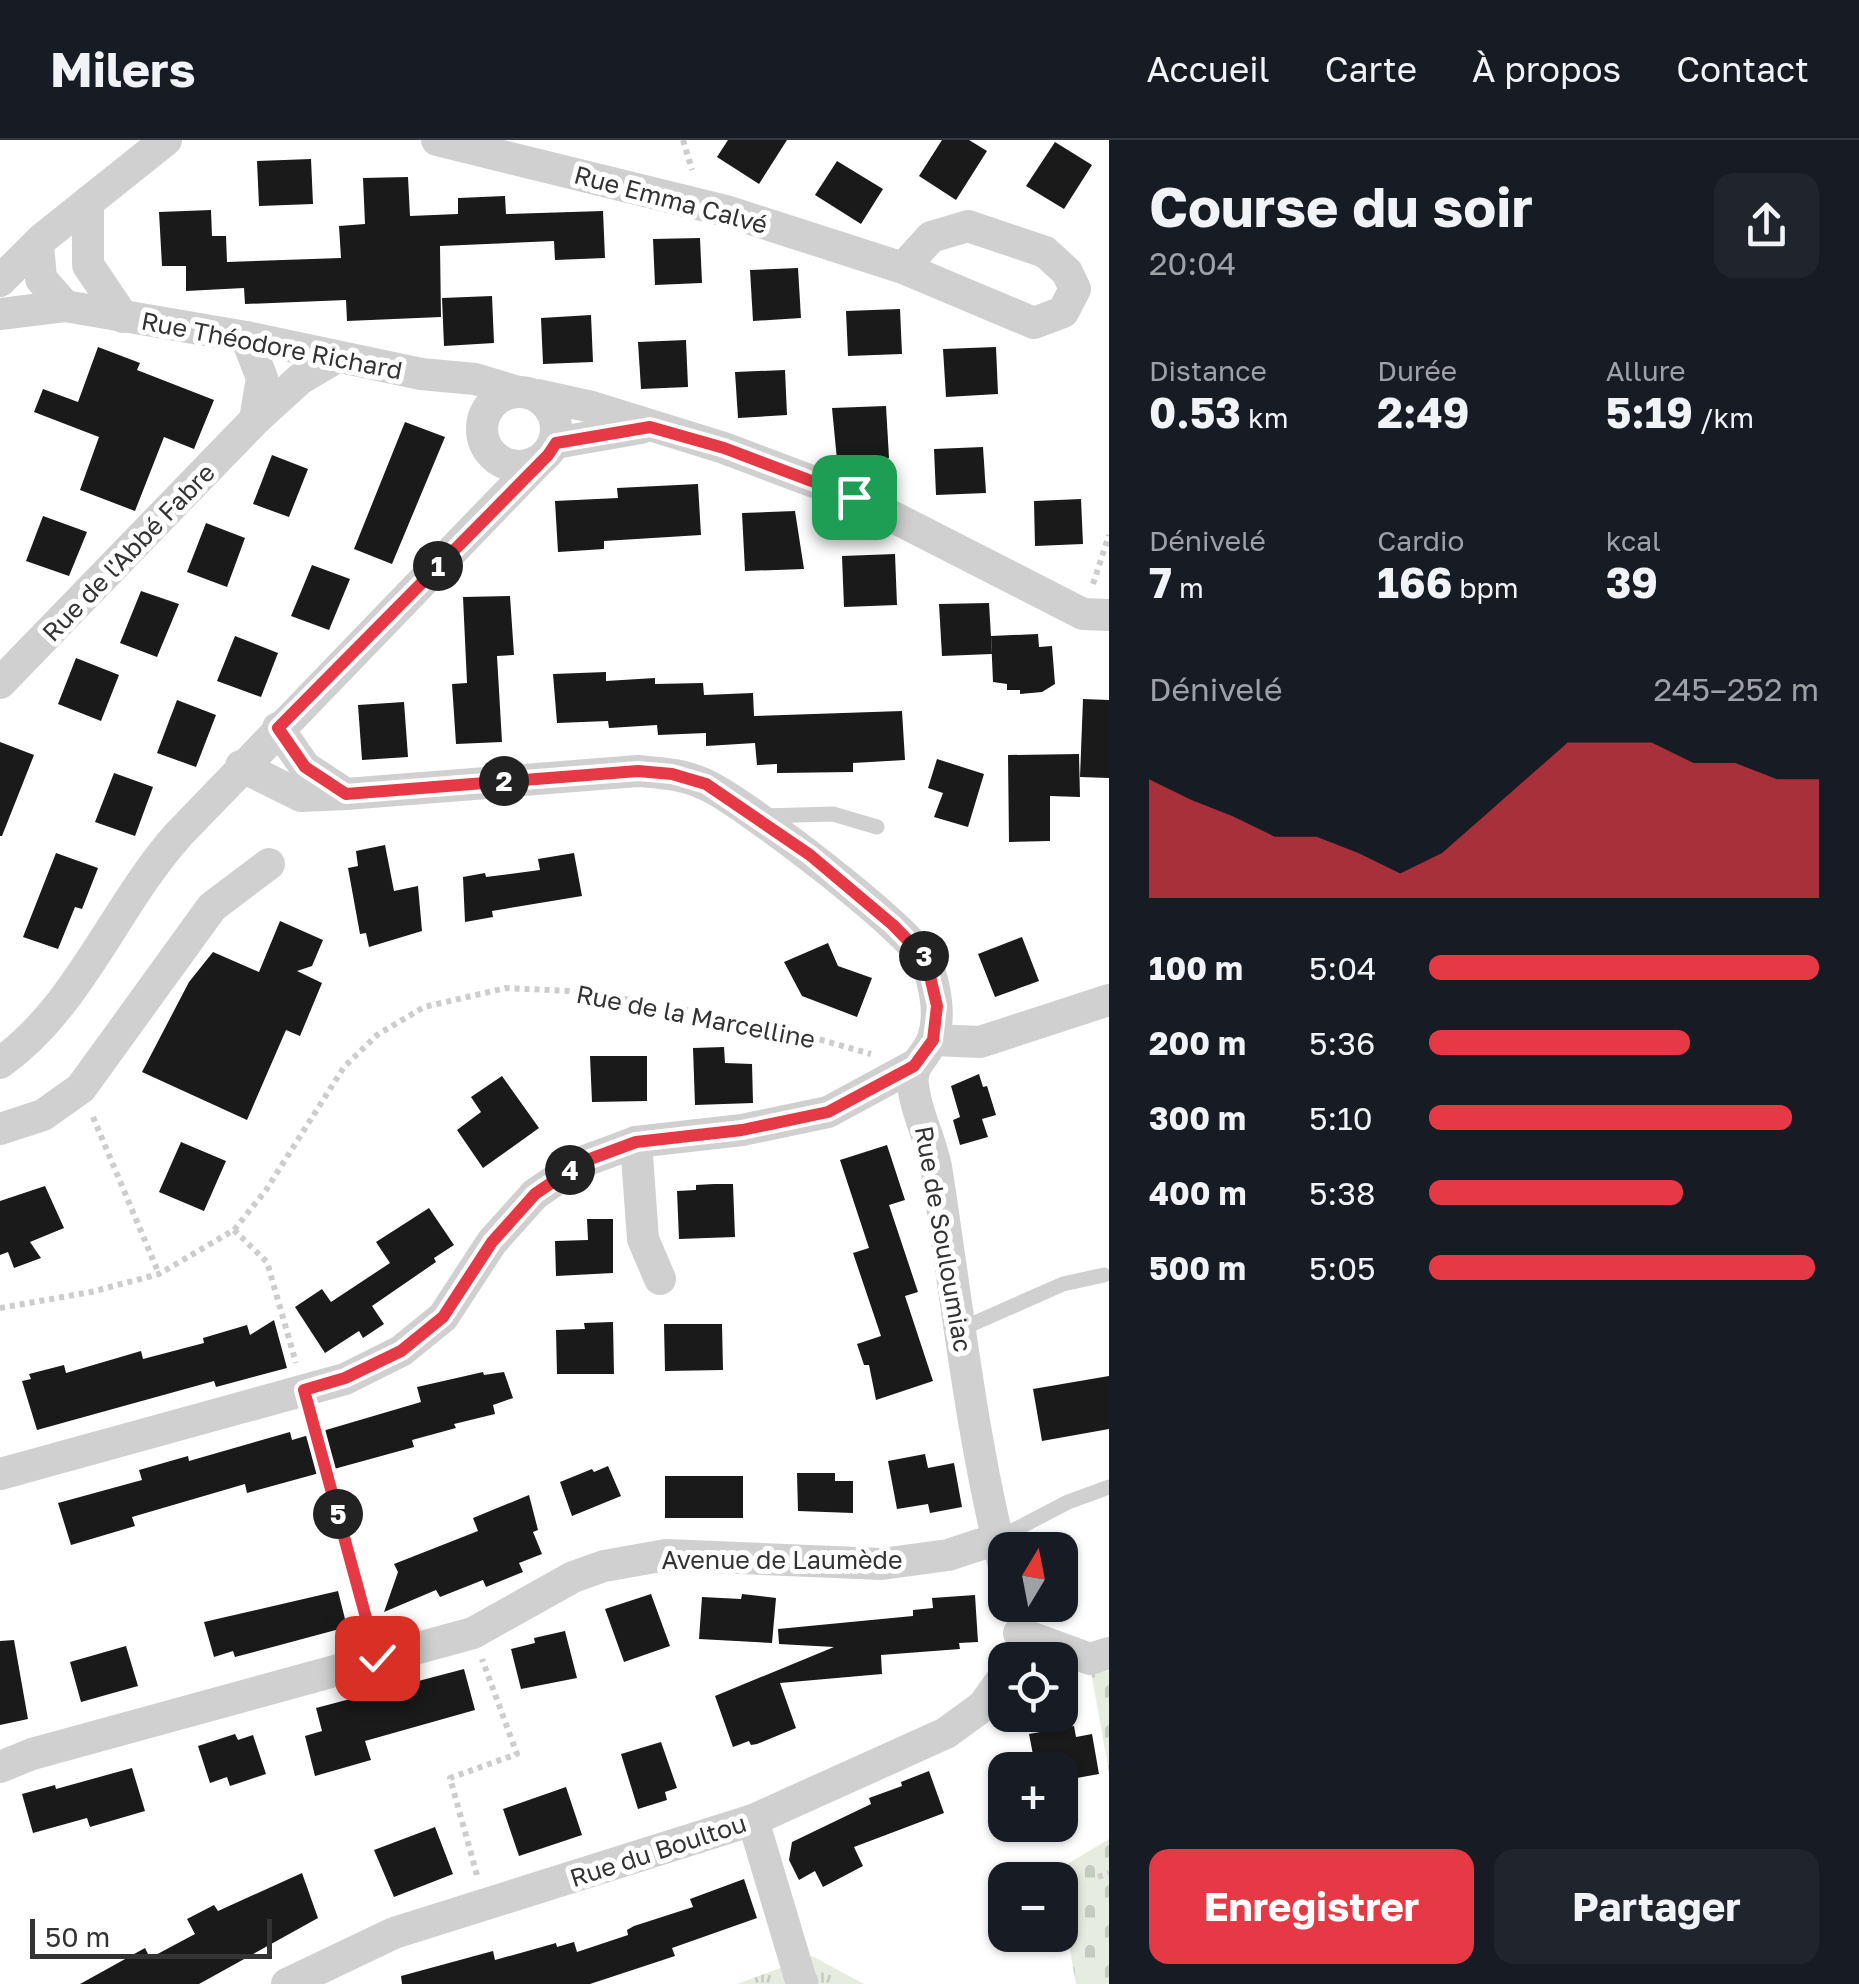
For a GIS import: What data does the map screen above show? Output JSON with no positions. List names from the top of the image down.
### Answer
{
  "streets": {
    "street": [
      "Rue Emma Calvé",
      "Rue Théodore Richard",
      "Rue de l'Abbé Fabre",
      "Rue de Souloumiac",
      "Avenue de Laumède",
      "Rue du Boultou"
    ],
    "path": ["Rue de la Marcelline"]
  },
  "crossings": [
    ["Rue Théodore Richard", "Rue de l'Abbé Fabre"],
    ["Rue de la Marcelline", "Rue de Souloumiac"]
  ],
  "scale_bar": "50 m",
  "north": "top",
  "page": {
    "header": "Milers",
    "nav": [
      "Accueil",
      "Carte",
      "À propos",
      "Contact"
    ],
    "heading": ["Course du soir", "20:04"],
    "stats": [
      ["Distance", "0.53 km"],
      ["Durée", "2:49"],
      ["Allure", "5:19 /km"],
      ["Dénivelé", "7 m"],
      ["Cardio", "166 bpm"],
      ["kcal", "39"]
    ],
    "pins": [
      "1",
      "2",
      "3",
      "4",
      "5"
    ],
    "chart": ["Dénivelé", "245–252 m"],
    "list": [
      {
        "name": "100 m",
        "note": "5:04"
      },
      {
        "name": "200 m",
        "note": "5:36"
      },
      {
        "name": "300 m",
        "note": "5:10"
      },
      {
        "name": "400 m",
        "note": "5:38"
      },
      {
        "name": "500 m",
        "note": "5:05"
      }
    ],
    "map_buttons": ["+", "−"],
    "buttons": ["Enregistrer", "Partager"],
    "scale": "50 m"
  }
}
